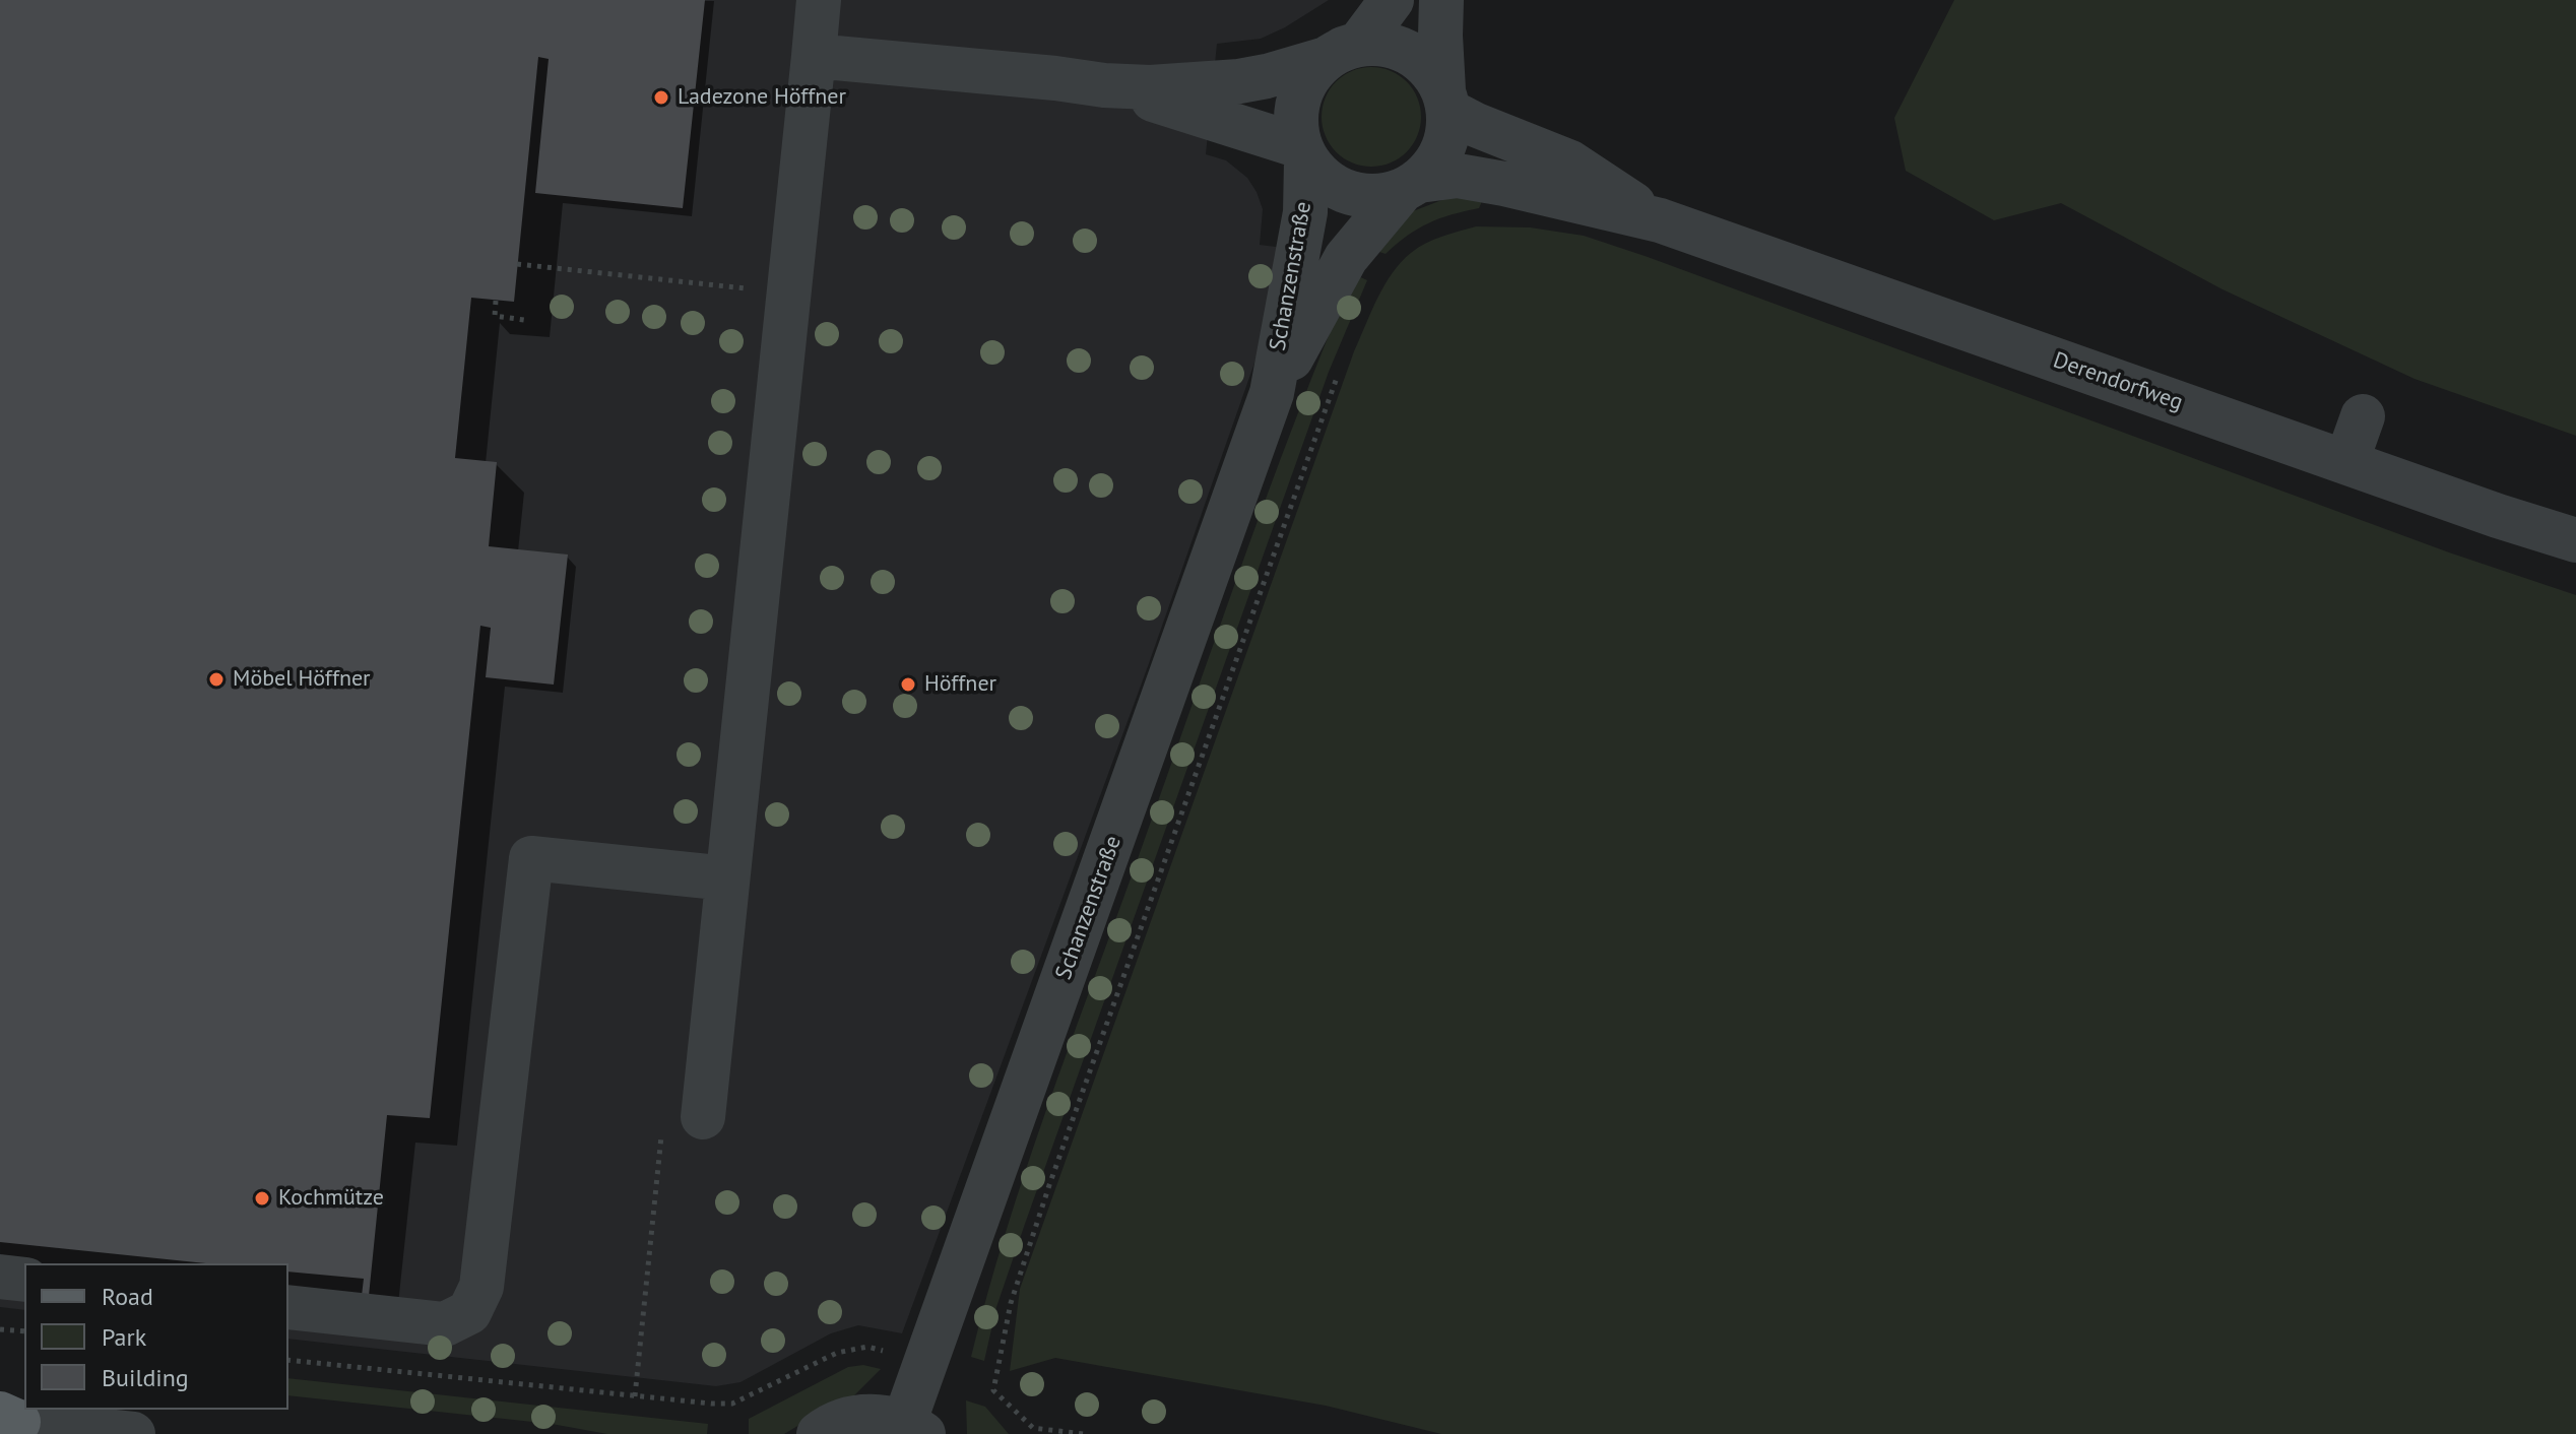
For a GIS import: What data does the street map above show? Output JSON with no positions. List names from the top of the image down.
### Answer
{
  "streets": {
    "street": ["Schanzenstraße", "Derendorfweg"]
  },
  "crossings": [
    ["Schanzenstraße", "Derendorfweg"]
  ],
  "places": [
    "Ladezone Höffner",
    "Möbel Höffner",
    "Höffner",
    "Kochmütze"
  ],
  "legend": ["Road", "Park", "Building"]
}
